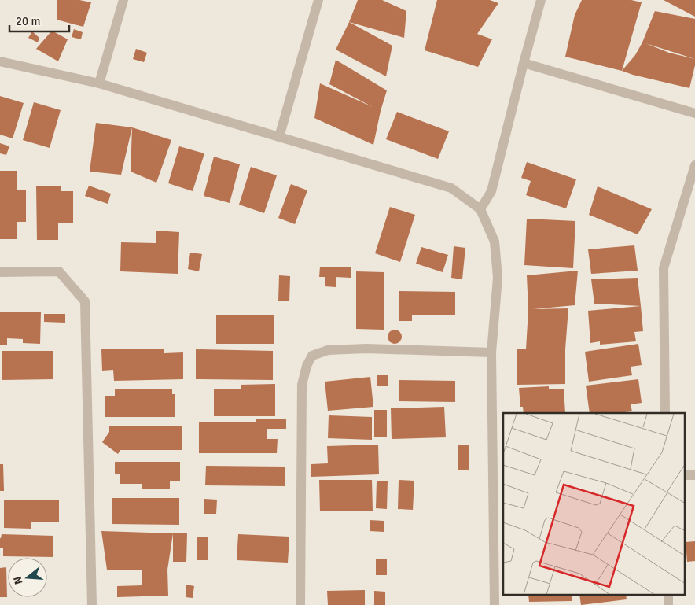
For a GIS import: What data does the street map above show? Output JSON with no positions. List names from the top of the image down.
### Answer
{
  "scale_bar": "20 m",
  "north": "left"
}
